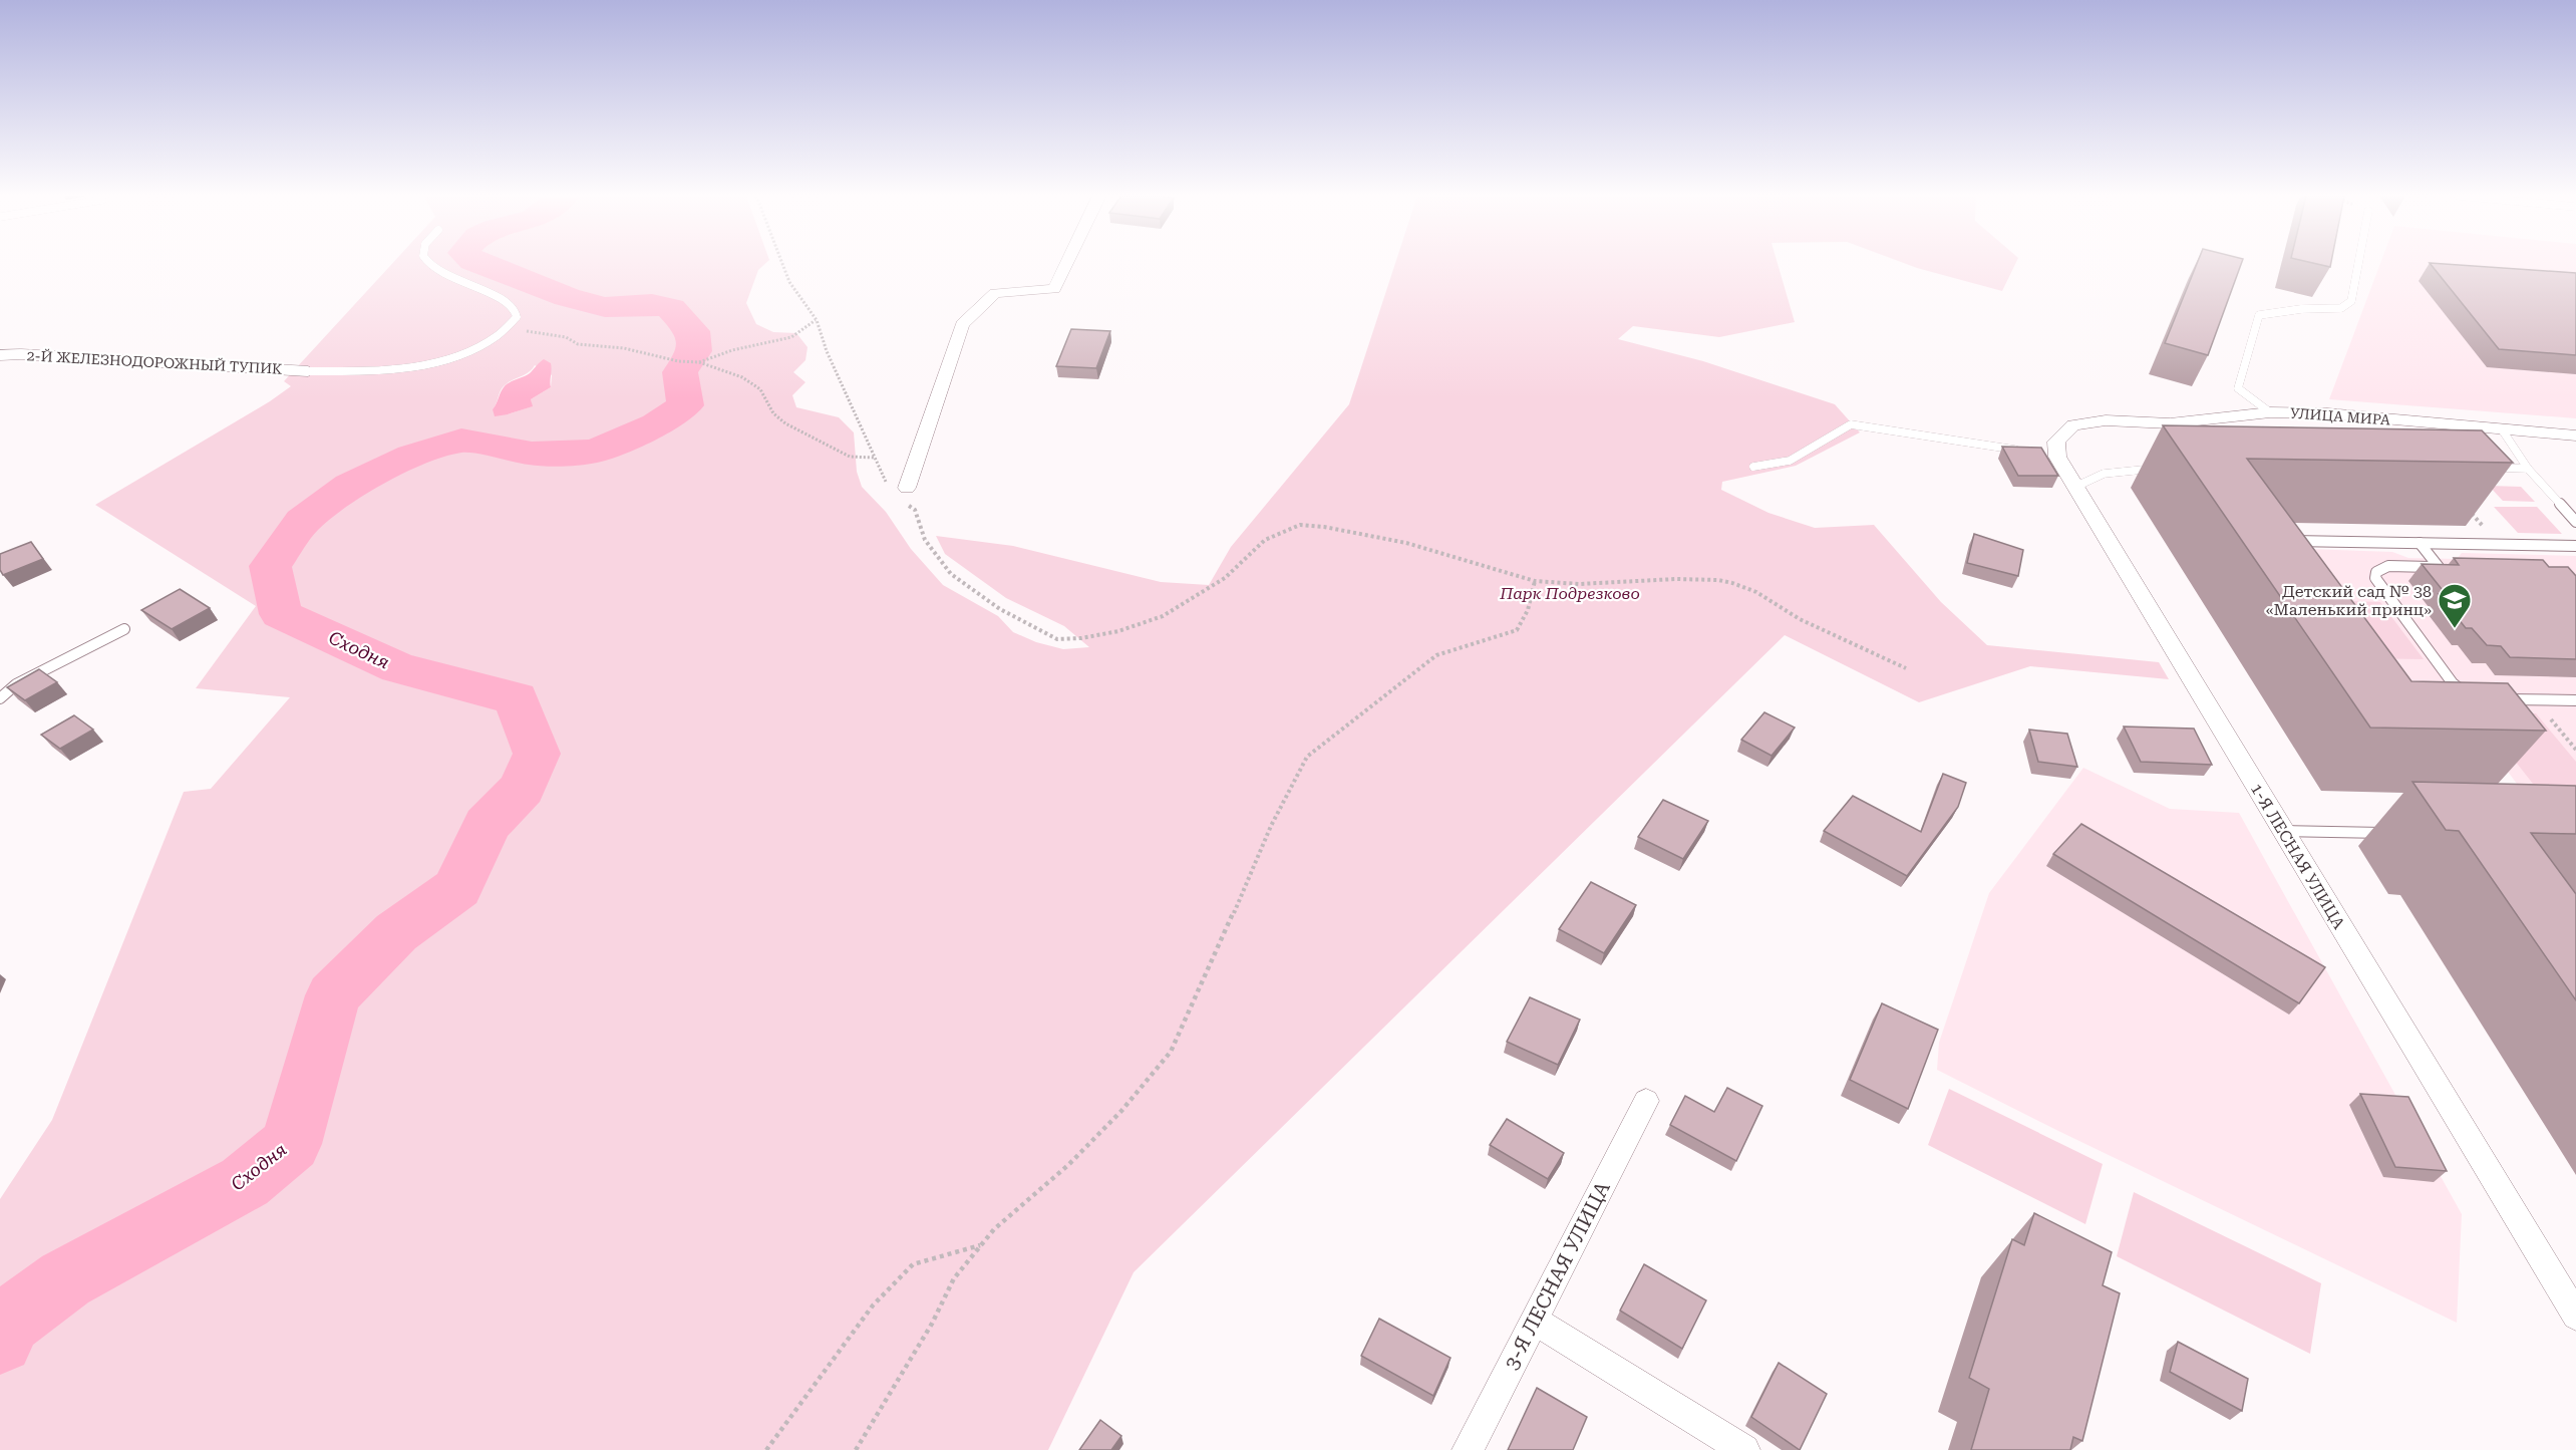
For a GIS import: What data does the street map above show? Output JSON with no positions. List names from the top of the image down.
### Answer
{
  "streets": {
    "street": [
      "2-Й ЖЕЛЕЗНОДОРОЖНЫЙ ТУПИК",
      "УЛИЦА МИРА",
      "1-Я ЛЕСНАЯ УЛИЦА",
      "3-Я ЛЕСНАЯ УЛИЦА"
    ]
  },
  "crossings": [
    ["УЛИЦА МИРА", "1-Я ЛЕСНАЯ УЛИЦА"]
  ],
  "water": ["Сходня"],
  "parks": ["Парк Подрезково"],
  "places": {
    "school or university": ["Детский сад № 38 «Маленький принц»"]
  }
}
